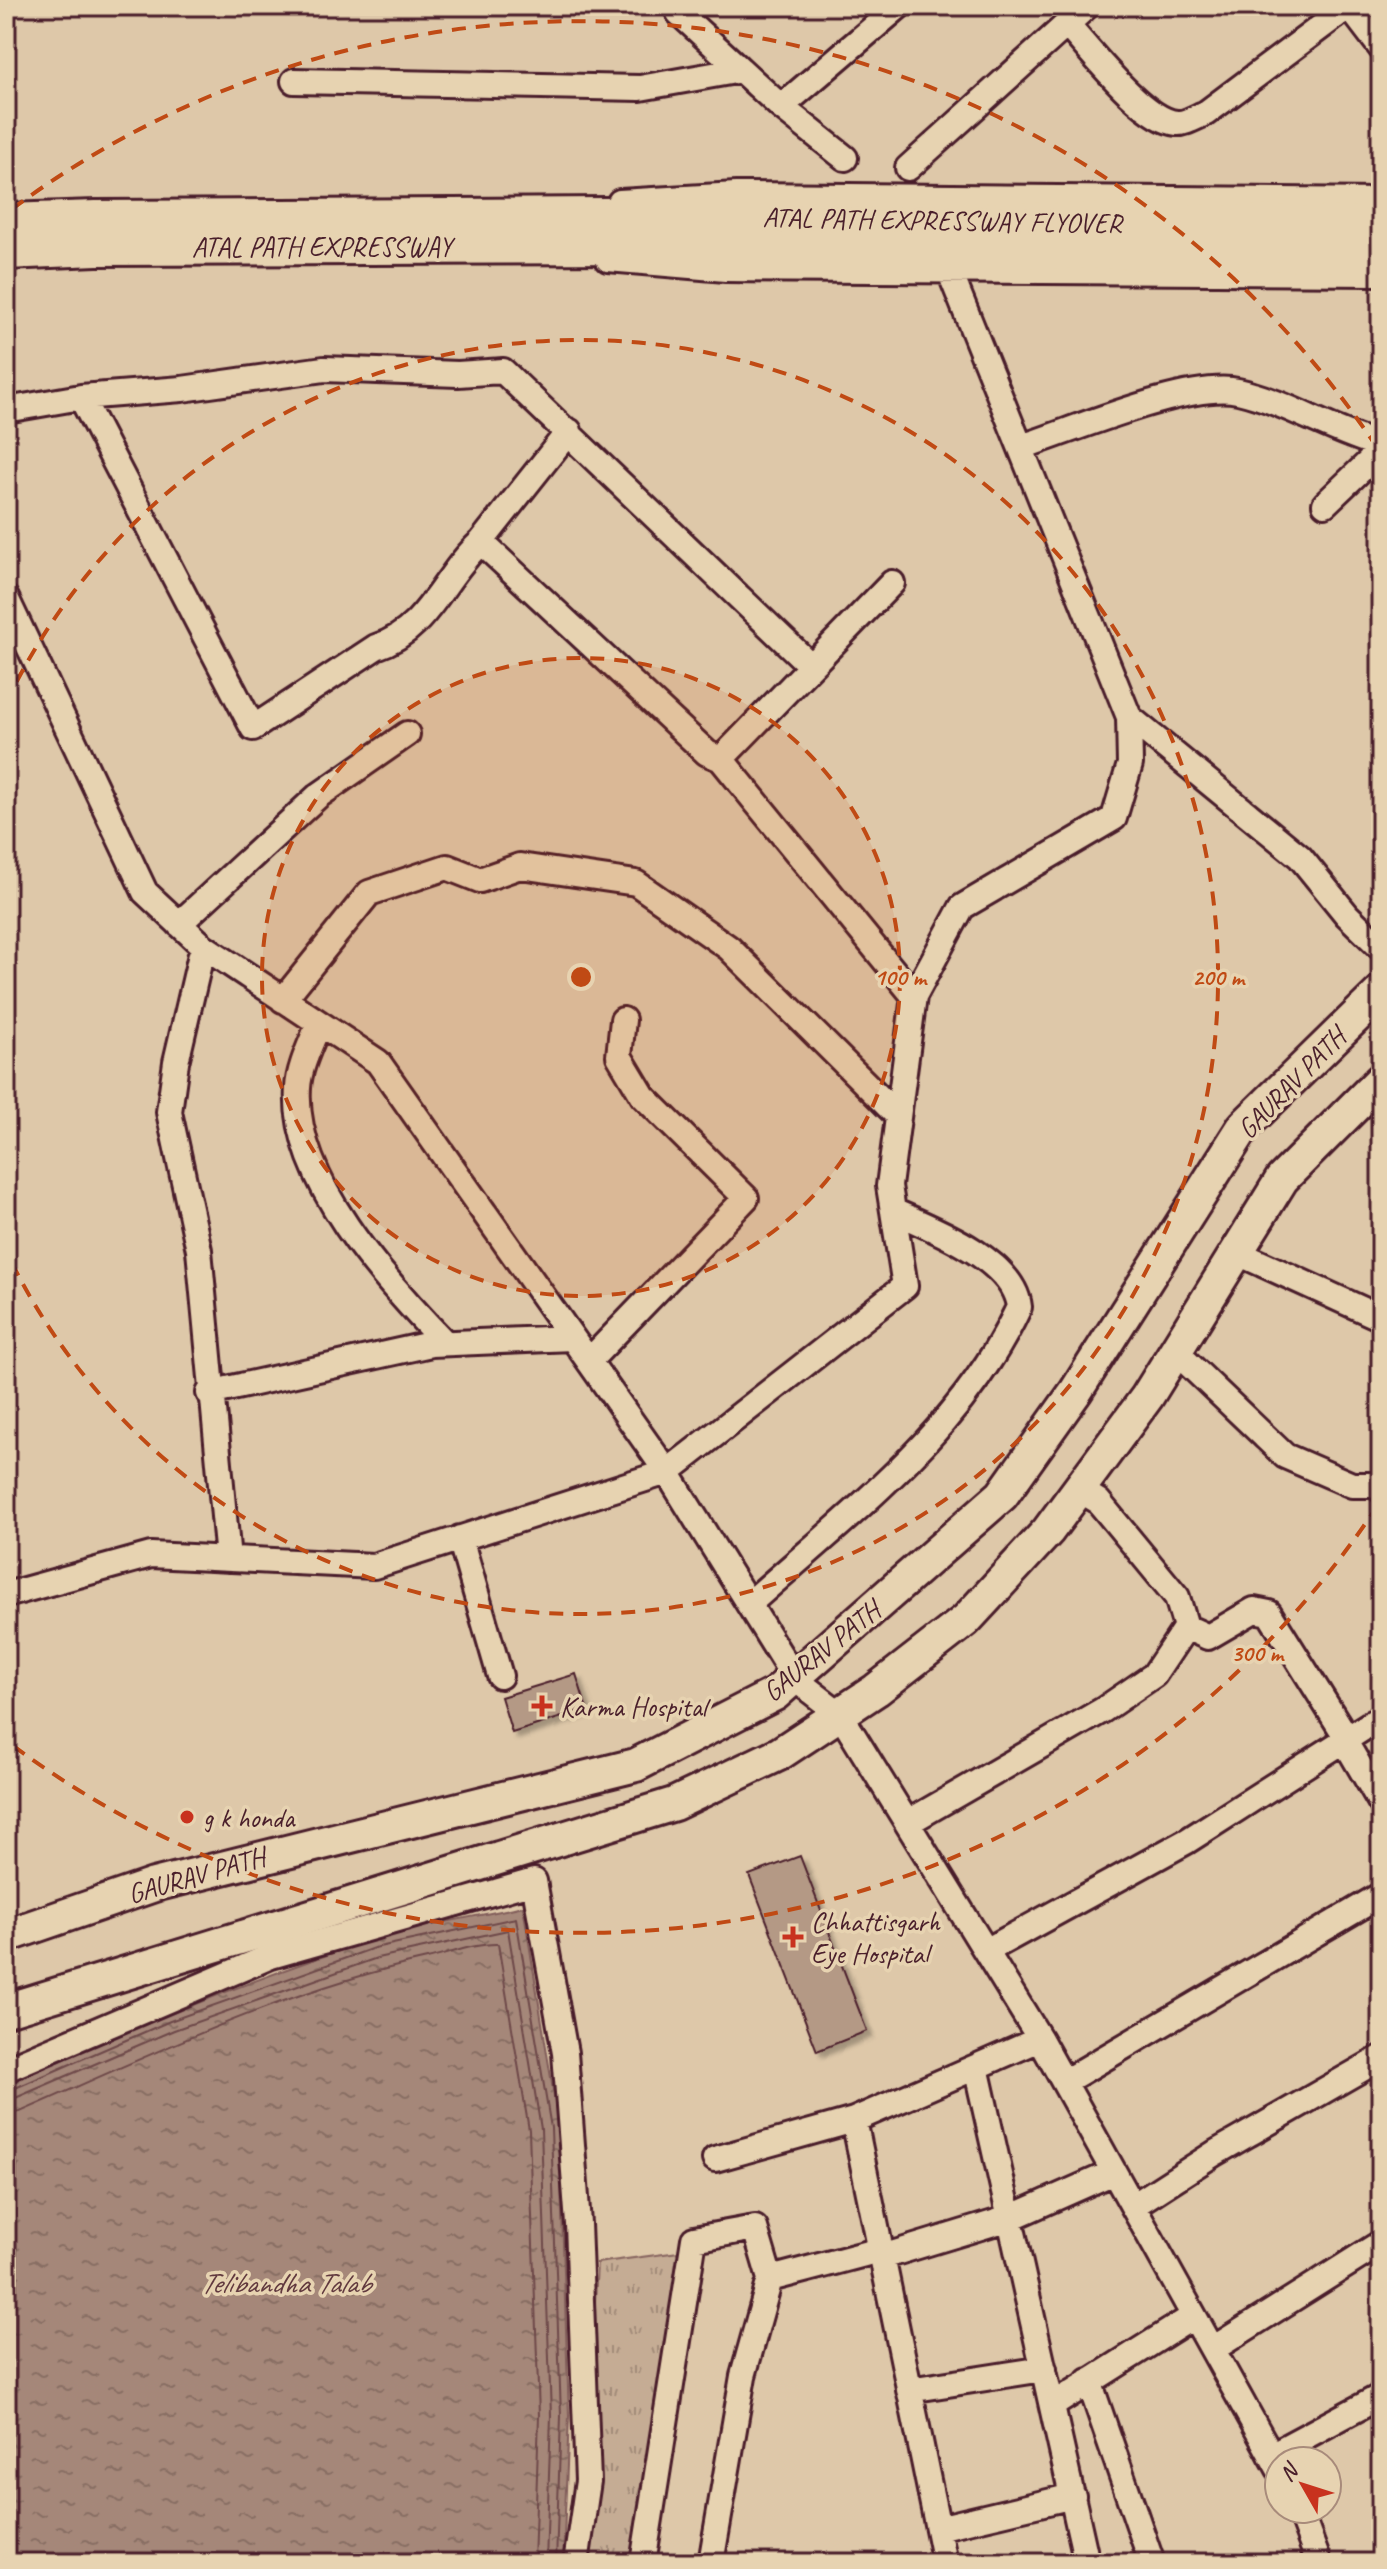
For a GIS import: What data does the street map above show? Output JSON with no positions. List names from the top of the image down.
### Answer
{
  "streets": {
    "highway": ["ATAL PATH EXPRESSWAY FLYOVER", "ATAL PATH EXPRESSWAY"],
    "main road": ["GAURAV PATH"]
  },
  "crossings": [
    ["ATAL PATH EXPRESSWAY FLYOVER", "ATAL PATH EXPRESSWAY"]
  ],
  "water": ["Telibandha Talab"],
  "places": {
    "health": ["Karma Hospital", "Chhattisgarh Eye Hospital"],
    "other": ["g k honda"]
  },
  "north": "top left",
  "rings": ["100 m", "200 m", "300 m"]
}
